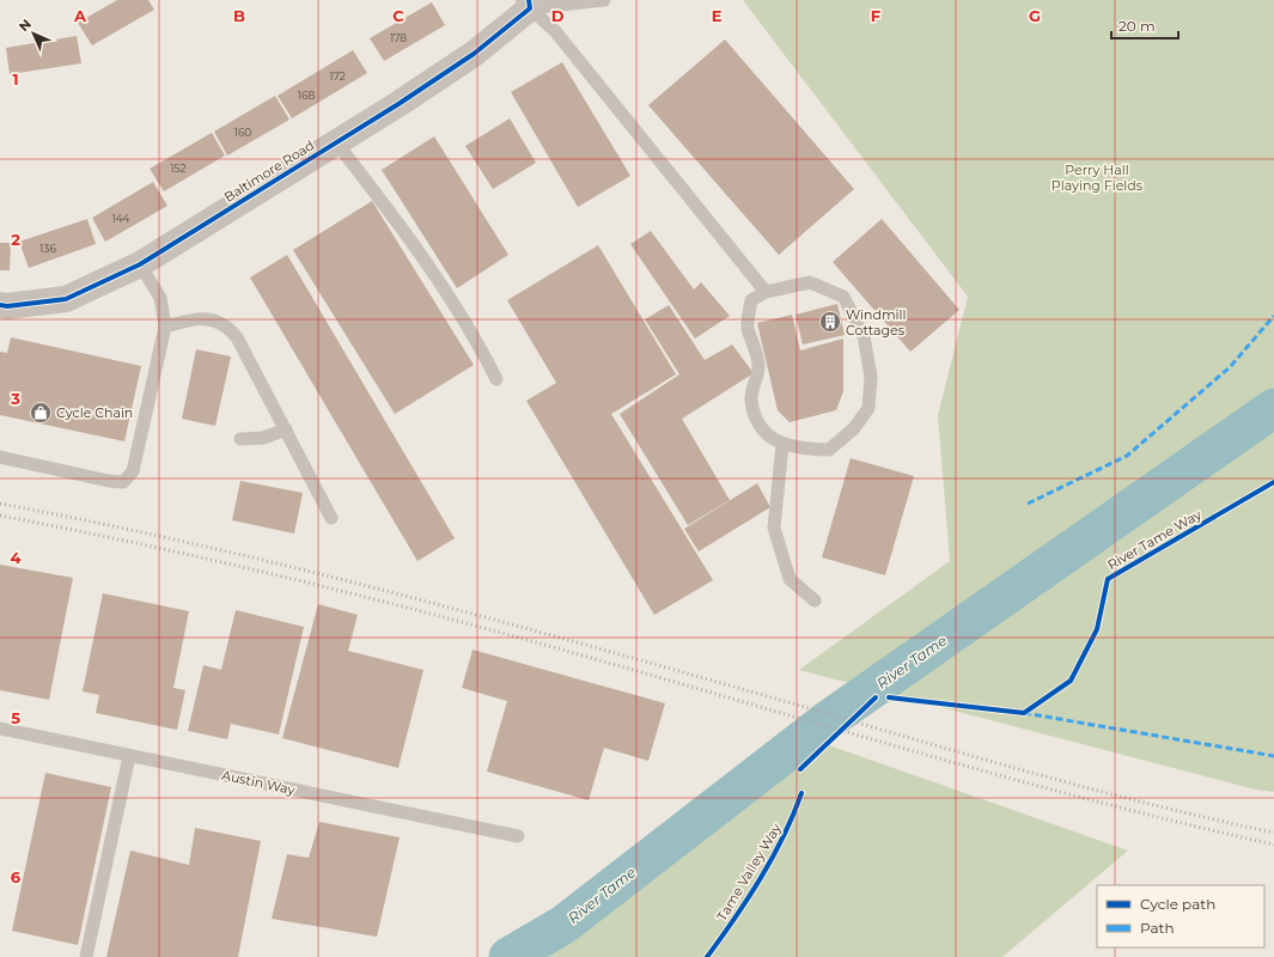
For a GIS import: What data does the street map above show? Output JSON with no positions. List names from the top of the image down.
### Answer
{
  "streets": {
    "street": ["Baltimore Road"],
    "lane": ["Austin Way"],
    "cycle path": ["River Tame Way", "Tame Valley Way"]
  },
  "water": ["River Tame"],
  "parks": ["Perry Hall Playing Fields"],
  "places": {
    "building": ["Windmill Cottages"],
    "shop": ["Cycle Chain"]
  },
  "house_numbers": [
    "178",
    "172",
    "168",
    "160",
    "152",
    "144",
    "136"
  ],
  "legend": ["Cycle path", "Path"],
  "scale_bar": "20 m",
  "north": "top left",
  "grid": {
    "columns": [
      "A",
      "B",
      "C",
      "D",
      "E",
      "F",
      "G"
    ],
    "rows": [
      "1",
      "2",
      "3",
      "4",
      "5",
      "6"
    ]
  }
}
